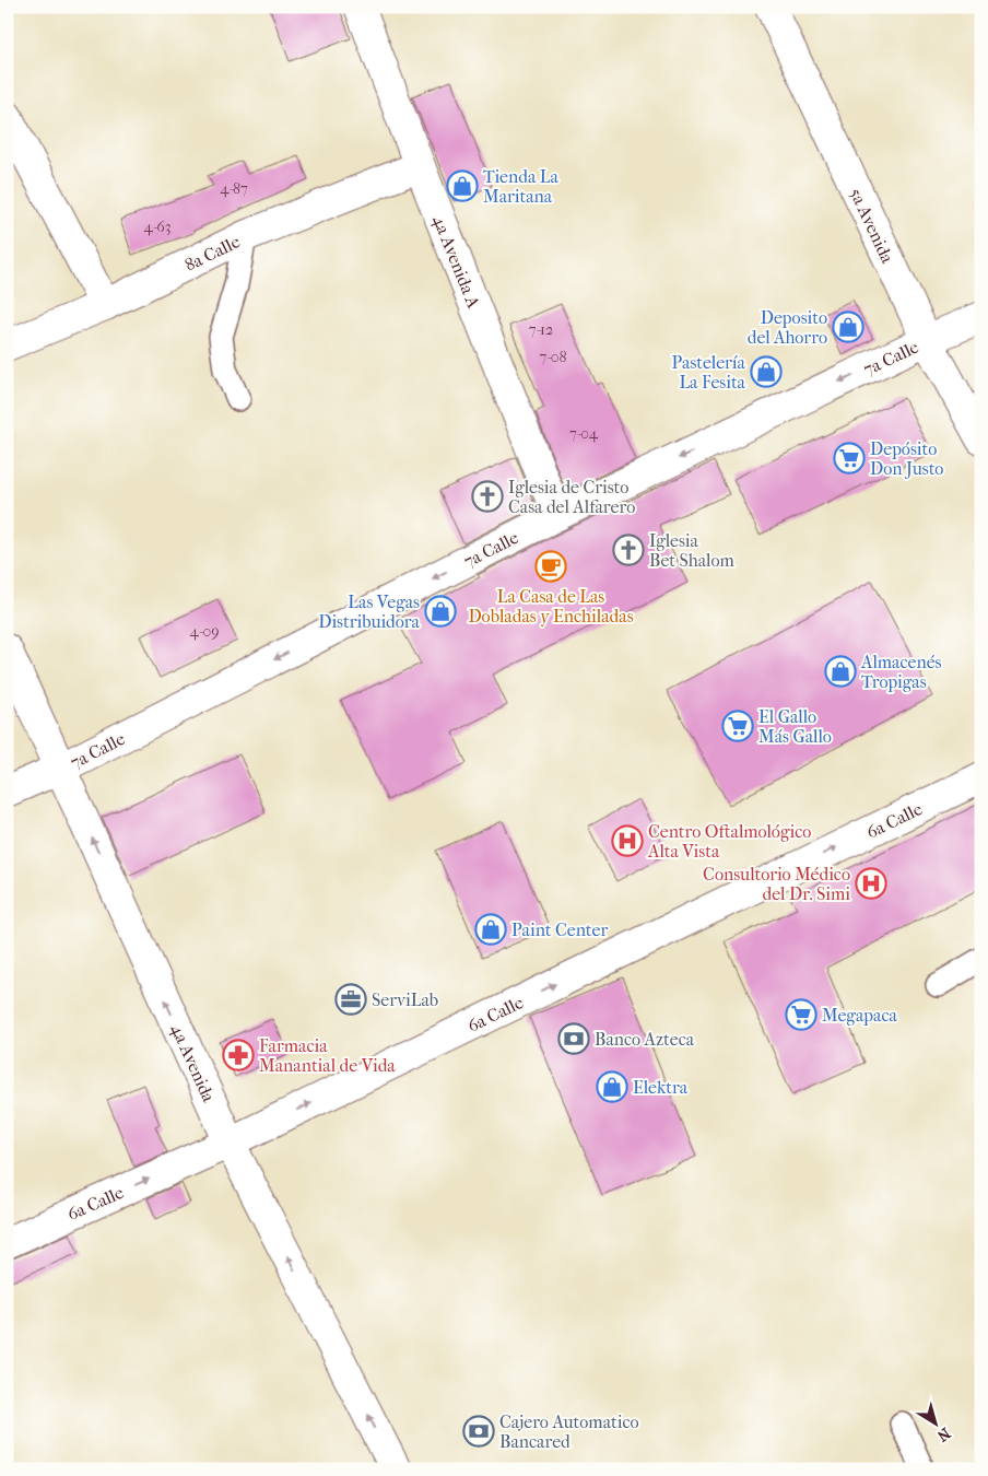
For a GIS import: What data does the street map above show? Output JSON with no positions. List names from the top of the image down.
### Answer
{
  "streets": {
    "street": [
      "5a Avenida",
      "8a Calle",
      "4a Avenida A",
      "7a Calle",
      "6a Calle",
      "4a Avenida"
    ]
  },
  "crossings": [
    ["5a Avenida", "7a Calle"],
    ["8a Calle", "4a Avenida A"],
    ["4a Avenida A", "7a Calle"],
    ["7a Calle", "4a Avenida"],
    ["6a Calle", "4a Avenida"]
  ],
  "one_way": ["7a Calle", "6a Calle", "4a Avenida"],
  "places": {
    "shop": [
      "Tienda La Maritana",
      "Deposito del Ahorro",
      "Pastelería La Fesita",
      "Las Vegas Distribuidora",
      "Almacenés Tropigas",
      "Paint Center",
      "Elektra"
    ],
    "supermarket": ["Depósito Don Justo", "El Gallo Más Gallo", "Megapaca"],
    "church": ["Iglesia de Cristo Casa del Alfarero", "Iglesia Bet Shalom"],
    "cafe": ["La Casa de Las Dobladas y Enchiladas"],
    "hospital": ["Centro Oftalmológico Alta Vista", "Consultorio Médico del Dr. Simi"],
    "office": ["ServiLab"],
    "bank": ["Banco Azteca", "Cajero Automatico Bancared"],
    "pharmacy": ["Farmacia Manantial de Vida"]
  },
  "house_numbers": [
    "4-87",
    "4-63",
    "7-12",
    "7-08",
    "7-04",
    "4-09"
  ],
  "north": "bottom right"
}
